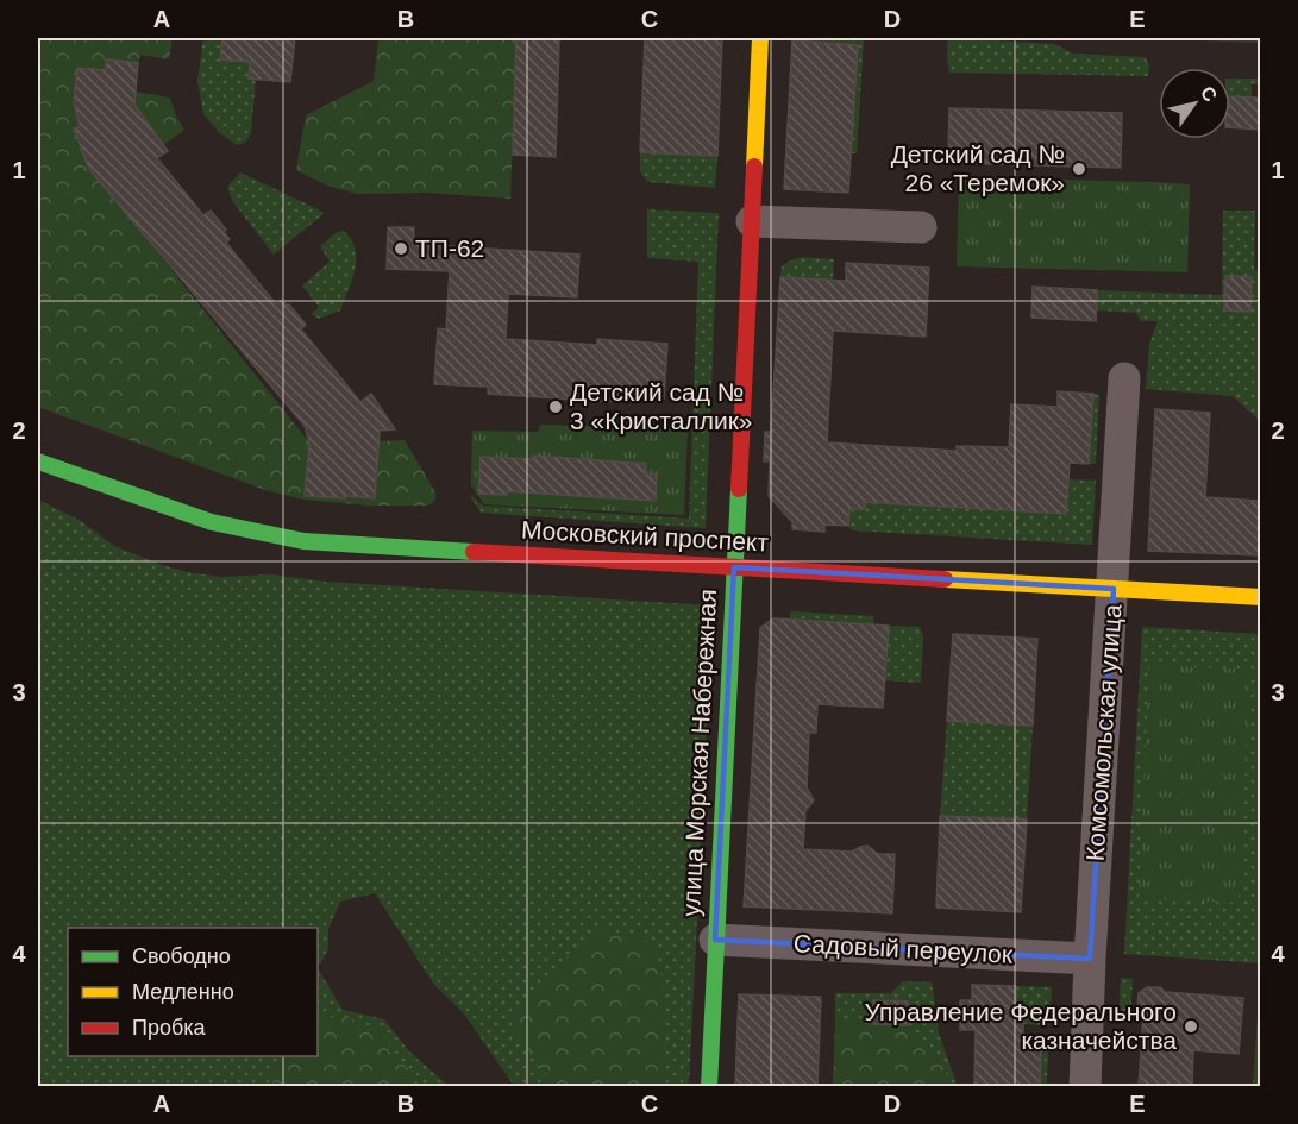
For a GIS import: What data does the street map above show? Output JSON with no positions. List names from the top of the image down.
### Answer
{
  "streets": {
    "street": [
      "Московский проспект",
      "Комсомольская улица",
      "улица Морская Набережная",
      "Садовый переулок"
    ]
  },
  "crossings": [
    ["Московский проспект", "Комсомольская улица"],
    ["Московский проспект", "улица Морская Набережная"],
    ["Комсомольская улица", "Садовый переулок"],
    ["улица Морская Набережная", "Садовый переулок"]
  ],
  "places": [
    "Детский сад № 26 «Теремок»",
    "ТП-62",
    "Детский сад № 3 «Кристаллик»",
    "Управление Федерального казначейства"
  ],
  "legend": ["Свободно", "Медленно", "Пробка"],
  "north": "top right",
  "grid": {
    "columns": [
      "A",
      "B",
      "C",
      "D",
      "E"
    ],
    "rows": [
      "1",
      "2",
      "3",
      "4"
    ]
  }
}
